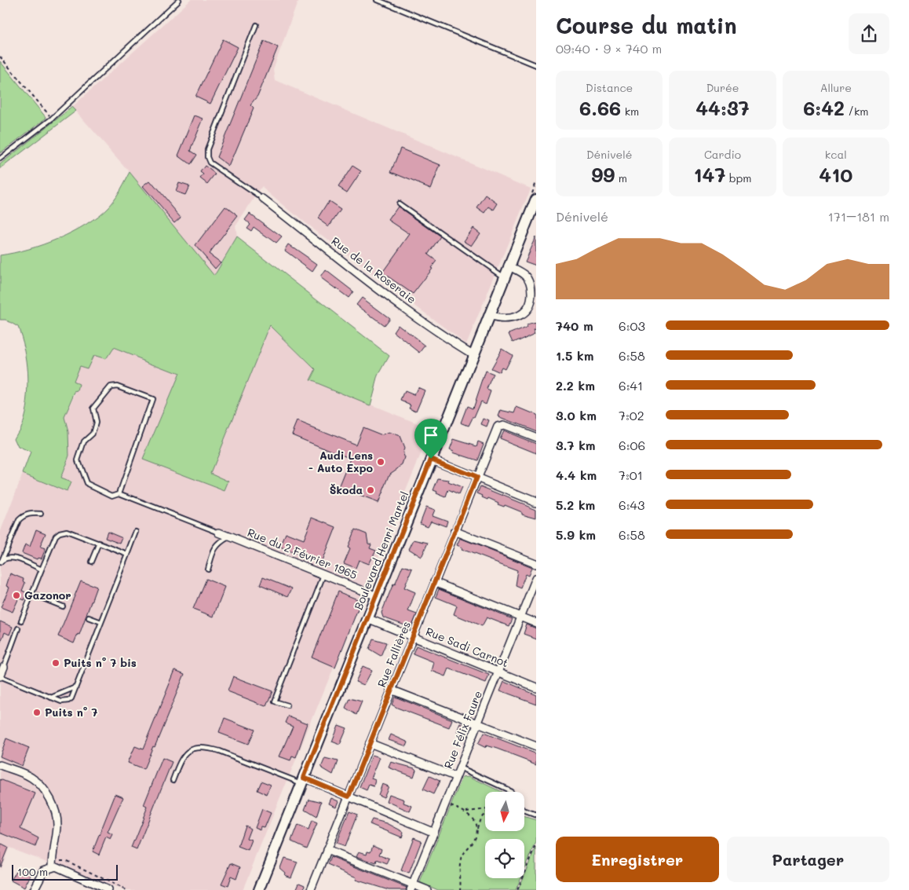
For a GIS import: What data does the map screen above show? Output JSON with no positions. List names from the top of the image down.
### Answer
{
  "streets": {
    "street": [
      "Rue de la Roseraie",
      "Boulevard Henri Martel",
      "Rue du 2 Février 1965",
      "Rue Sadi Carnot",
      "Rue Fallières",
      "Rue Félix Faure"
    ]
  },
  "crossings": [
    ["Rue de la Roseraie", "Boulevard Henri Martel"],
    ["Boulevard Henri Martel", "Rue du 2 Février 1965"],
    ["Boulevard Henri Martel", "Rue Sadi Carnot"],
    ["Rue Sadi Carnot", "Rue Fallières"],
    ["Rue Sadi Carnot", "Rue Félix Faure"]
  ],
  "places": [
    "Audi Lens - Auto Expo",
    "Škoda",
    "Gazonor",
    "Puits n° 7 bis",
    "Puits n° 7"
  ],
  "scale_bar": "100 m",
  "north": "bottom",
  "page": {
    "heading": ["Course du matin", "09:40 · 9 × 740 m"],
    "stats": [
      ["Distance", "6.66 km"],
      ["Durée", "44:37"],
      ["Allure", "6:42 /km"],
      ["Dénivelé", "99 m"],
      ["Cardio", "147 bpm"],
      ["kcal", "410"]
    ],
    "chart": ["Dénivelé", "171–181 m"],
    "list": [
      {
        "name": "740 m",
        "note": "6:03"
      },
      {
        "name": "1.5 km",
        "note": "6:58"
      },
      {
        "name": "2.2 km",
        "note": "6:41"
      },
      {
        "name": "3.0 km",
        "note": "7:02"
      },
      {
        "name": "3.7 km",
        "note": "6:06"
      },
      {
        "name": "4.4 km",
        "note": "7:01"
      },
      {
        "name": "5.2 km",
        "note": "6:43"
      },
      {
        "name": "5.9 km",
        "note": "6:58"
      }
    ],
    "buttons": ["Enregistrer", "Partager"],
    "scale": "100 m"
  }
}
